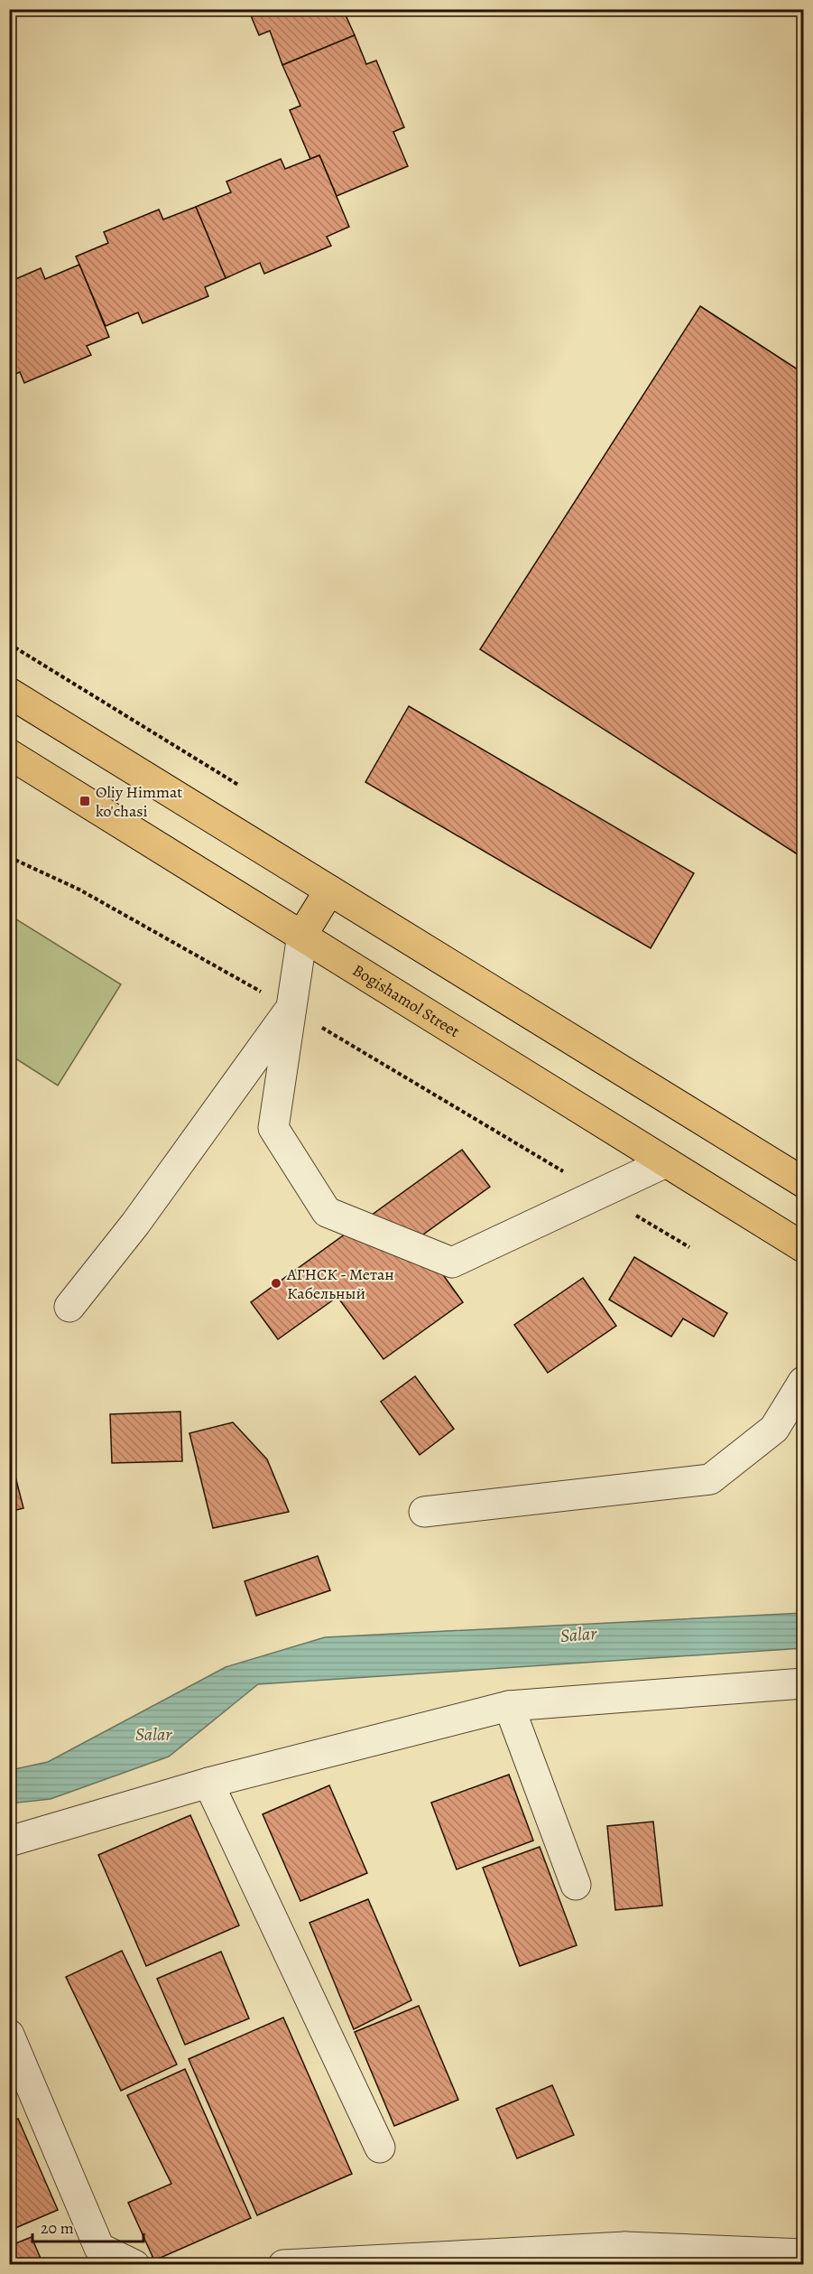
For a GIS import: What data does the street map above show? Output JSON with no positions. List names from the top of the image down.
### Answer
{
  "streets": {
    "main road": ["Bogishamol Street"]
  },
  "water": ["Salar"],
  "places": {
    "transit": ["Oliy Himmat ko'chasi"],
    "other": ["АГНСК - Метан Кабельный"]
  },
  "scale_bar": "20 m"
}
